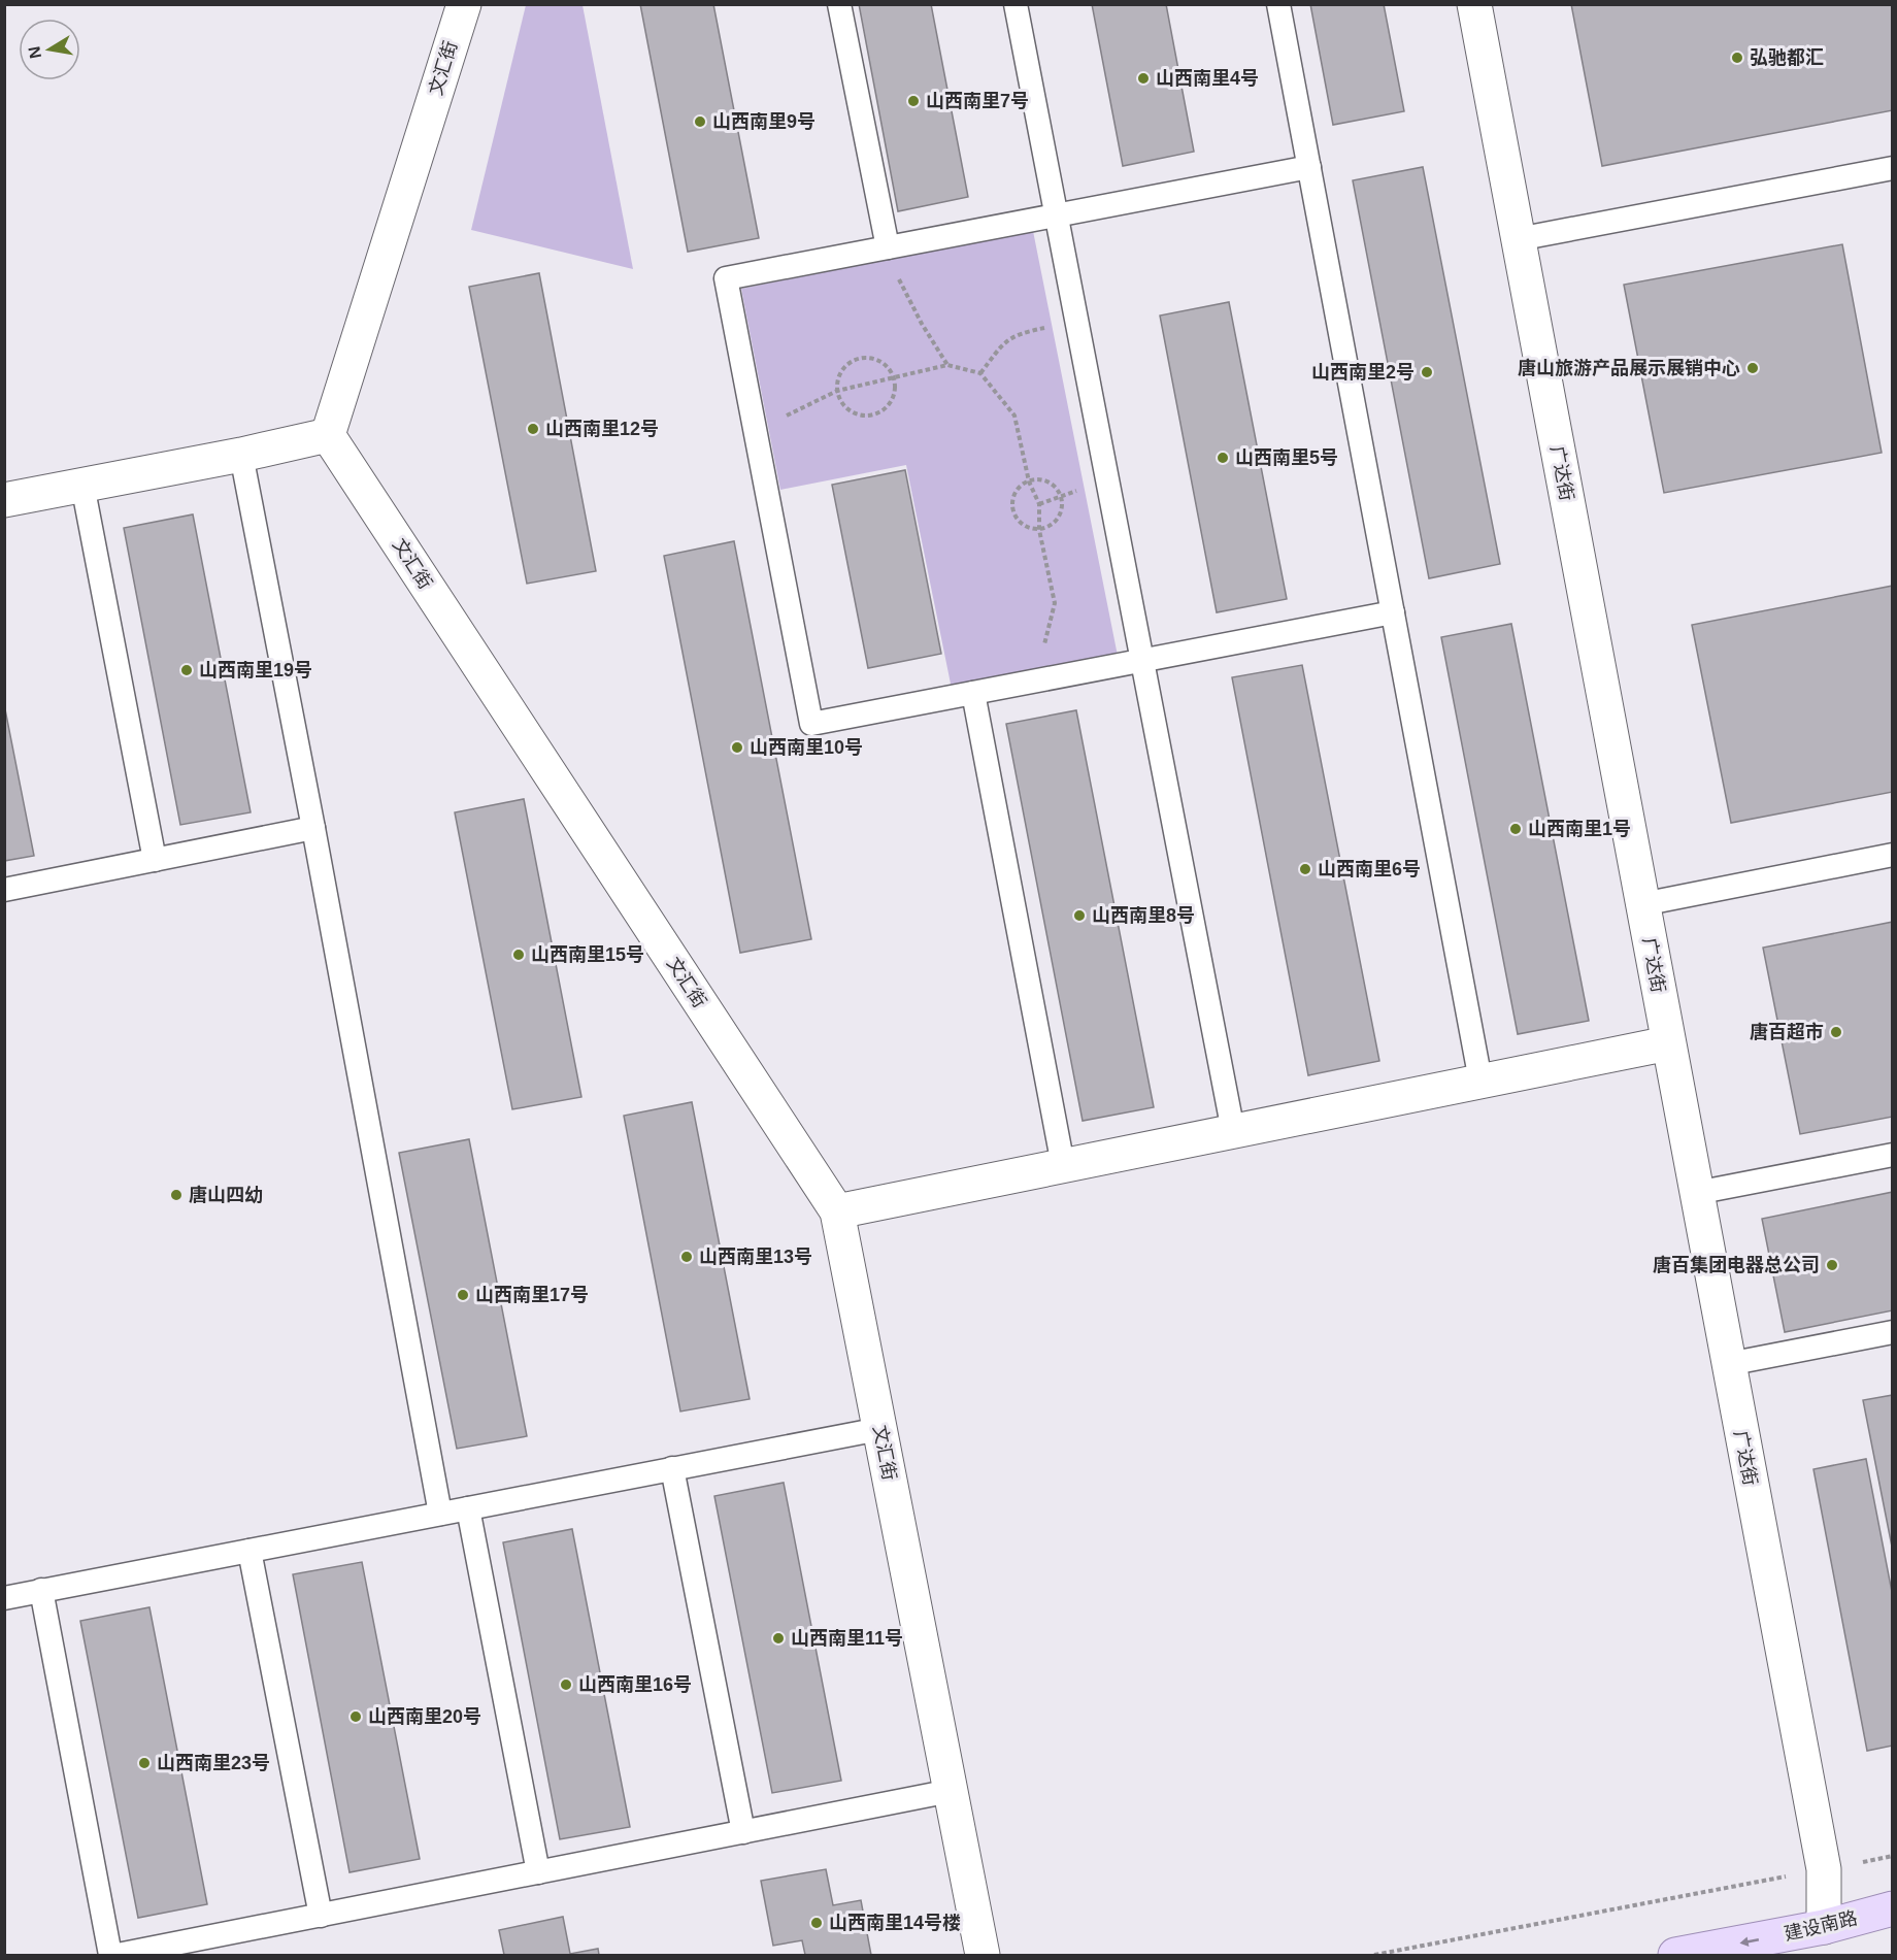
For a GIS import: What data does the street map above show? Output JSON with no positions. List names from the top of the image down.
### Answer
{
  "streets": {
    "main road": ["建设南路"],
    "street": ["文汇街", "广达街"]
  },
  "crossings": [
    ["广达街", "建设南路"]
  ],
  "one_way": ["建设南路"],
  "places": [
    "弘驰都汇",
    "山西南里4号",
    "山西南里7号",
    "山西南里9号",
    "唐山旅游产品展示展销中心",
    "山西南里2号",
    "山西南里12号",
    "山西南里5号",
    "山西南里19号",
    "山西南里10号",
    "山西南里1号",
    "山西南里6号",
    "山西南里8号",
    "山西南里15号",
    "唐百超市",
    "唐山四幼",
    "山西南里13号",
    "唐百集团电器总公司",
    "山西南里17号",
    "山西南里11号",
    "山西南里16号",
    "山西南里20号",
    "山西南里23号",
    "山西南里14号楼"
  ],
  "north": "left"
}
